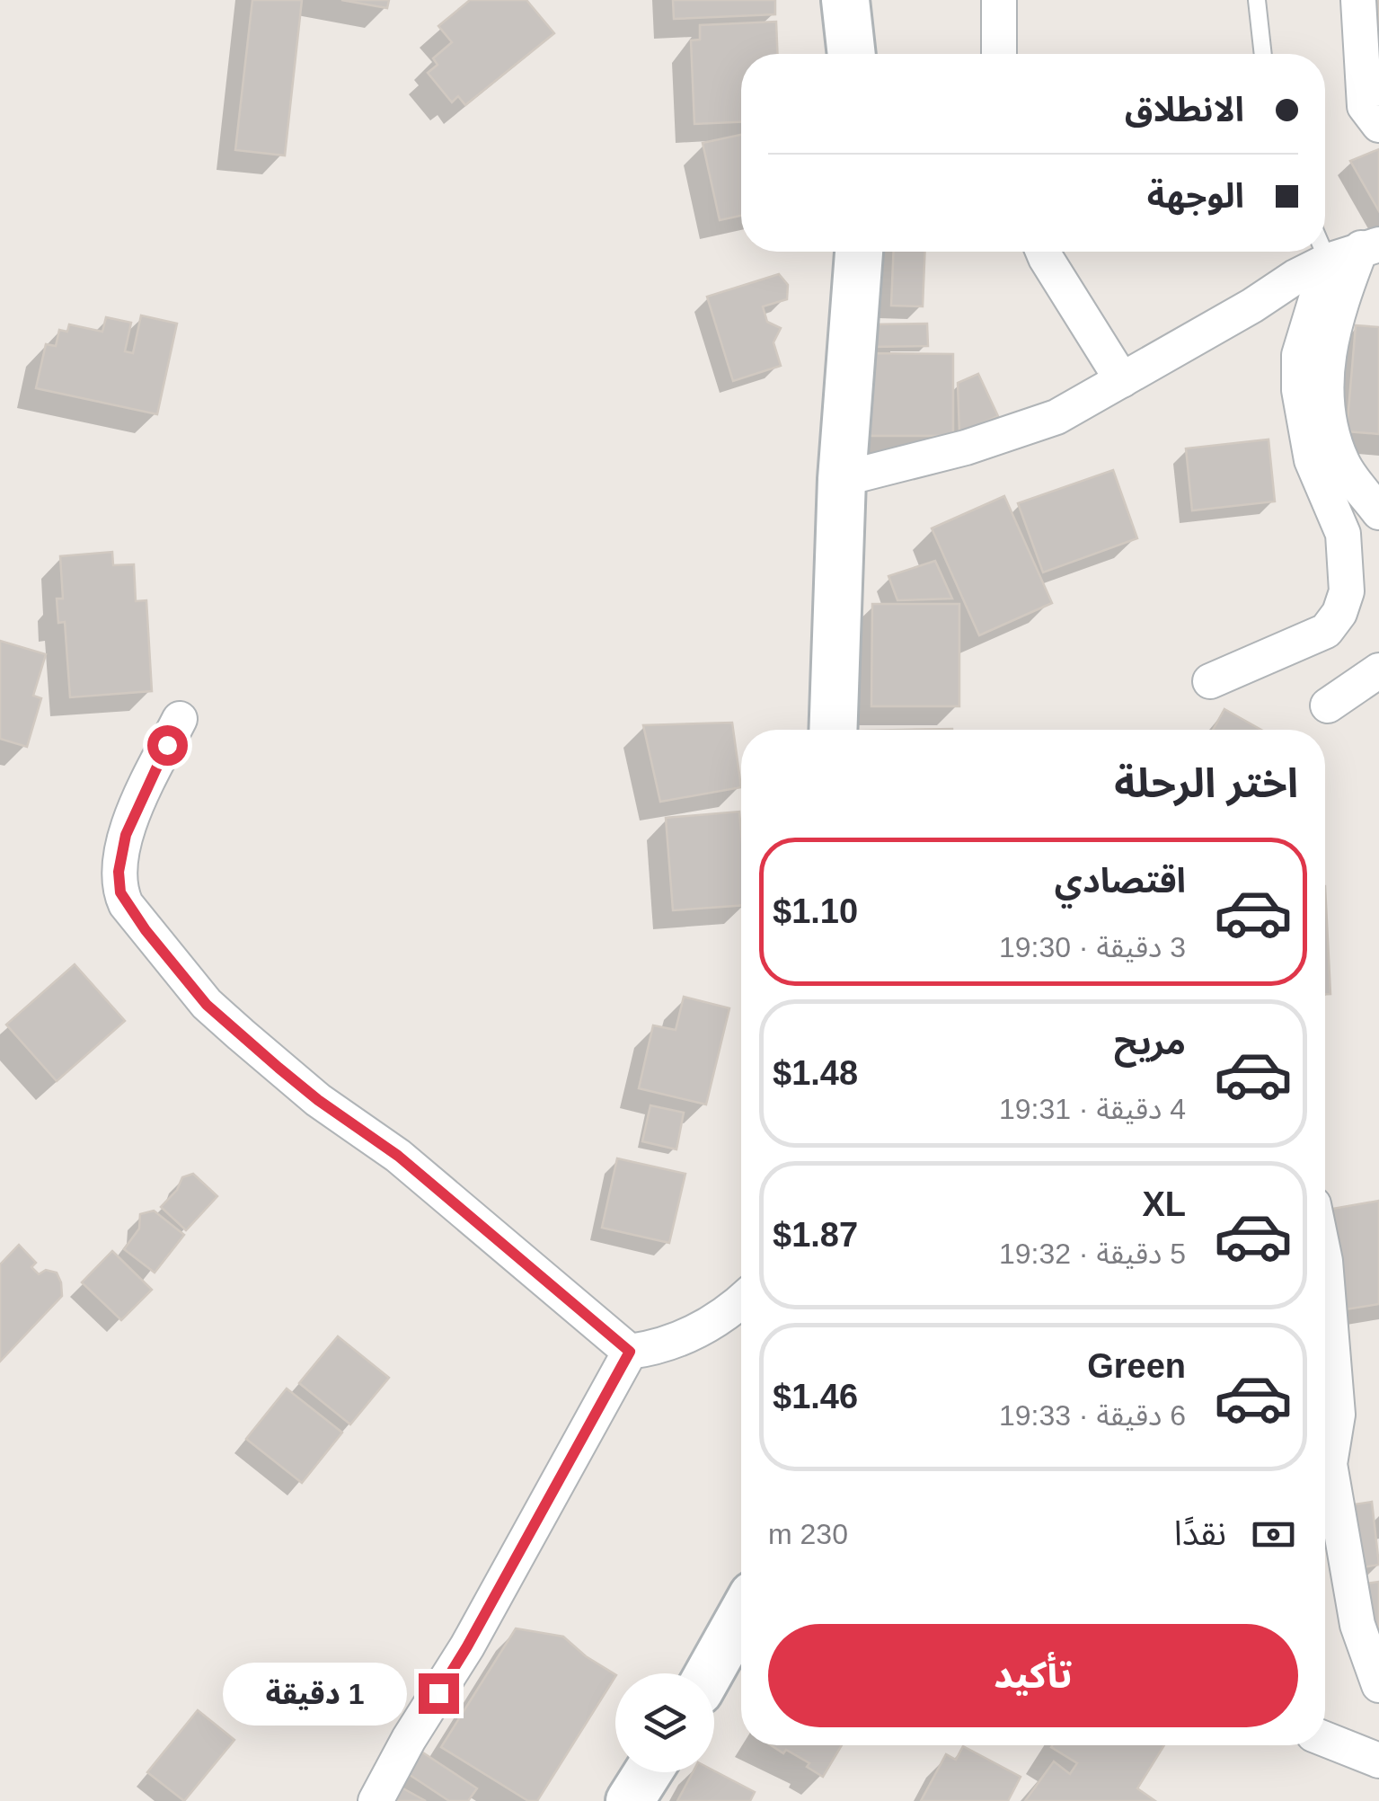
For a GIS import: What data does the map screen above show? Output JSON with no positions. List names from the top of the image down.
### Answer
{
  "page": {
    "banner": ["الانطلاق", "الوجهة"],
    "heading": "اختر الرحلة",
    "list": [
      {
        "name": "اقتصادي",
        "note": "3 دقيقة · 19:30",
        "value": "$1.10"
      },
      {
        "name": "مريح",
        "note": "4 دقيقة · 19:31",
        "value": "$1.48"
      },
      {
        "name": "XL",
        "note": "5 دقيقة · 19:32",
        "value": "$1.87"
      },
      {
        "name": "Green",
        "note": "6 دقيقة · 19:33",
        "value": "$1.46"
      }
    ],
    "pay": ["نقدًا", "230 m"],
    "buttons": "تأكيد",
    "bubble": "1 دقيقة"
  }
}
